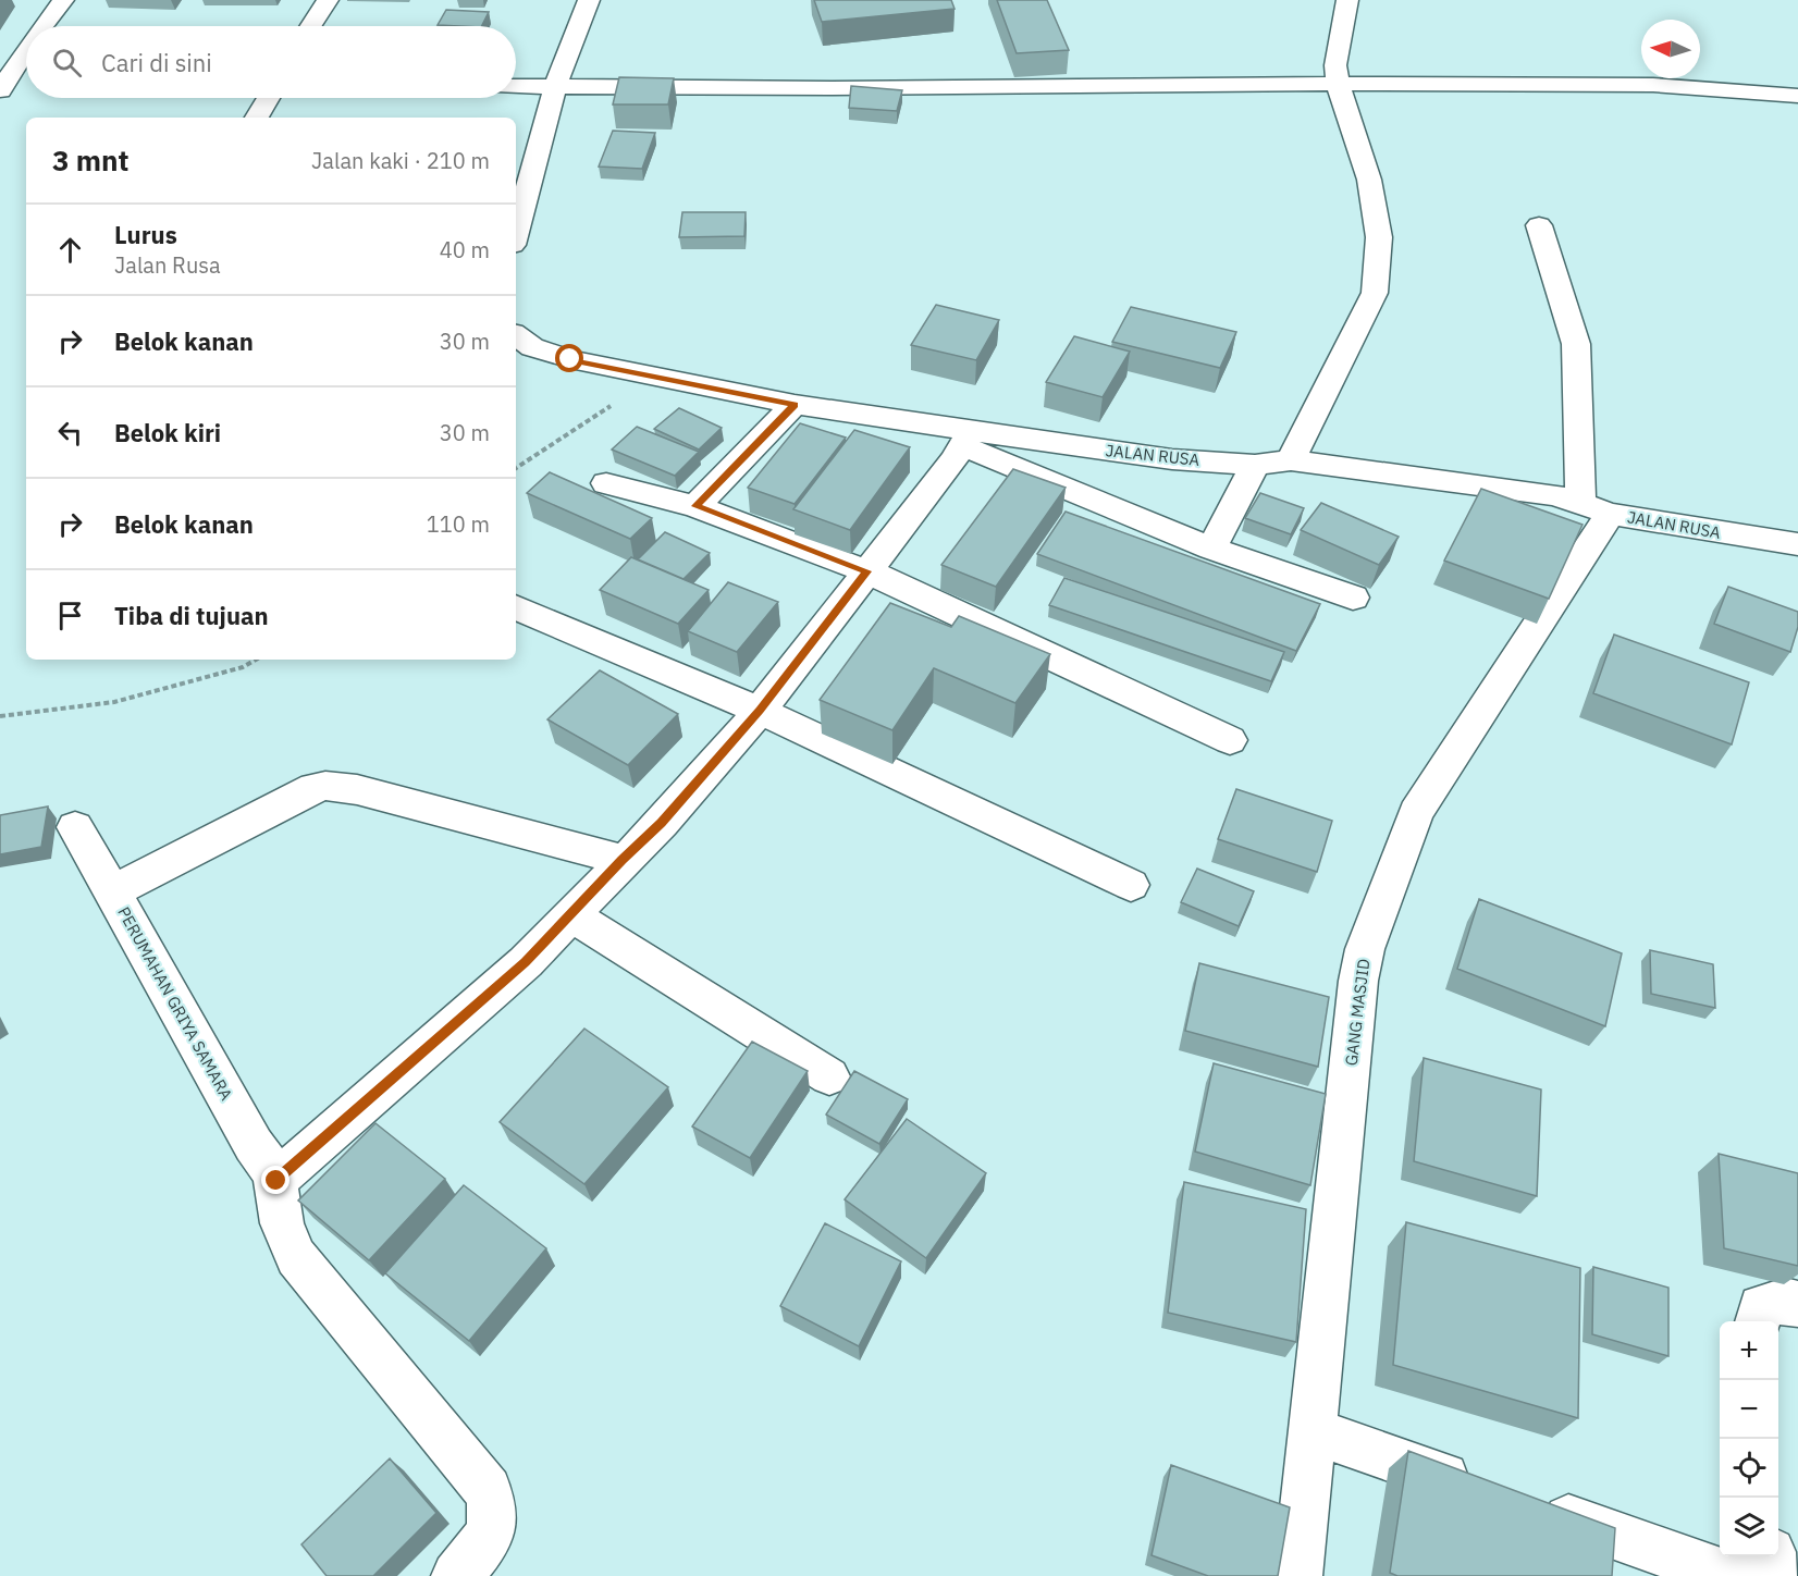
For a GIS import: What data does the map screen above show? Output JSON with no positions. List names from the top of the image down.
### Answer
{
  "streets": {
    "street": ["JALAN RUSA", "PERUMAHAN GRIYA SAMARA", "GANG MASJID"]
  },
  "crossings": [
    ["JALAN RUSA", "GANG MASJID"]
  ],
  "north": "left",
  "page": {
    "search": "Cari di sini",
    "heading": ["3 mnt", "Jalan kaki · 210 m"],
    "list": [
      ["Lurus", "Jalan Rusa", "40 m"],
      ["Belok kanan", "30 m"],
      ["Belok kiri", "30 m"],
      ["Belok kanan", "110 m"],
      "Tiba di tujuan"
    ],
    "map_buttons": ["+", "−"]
  }
}
